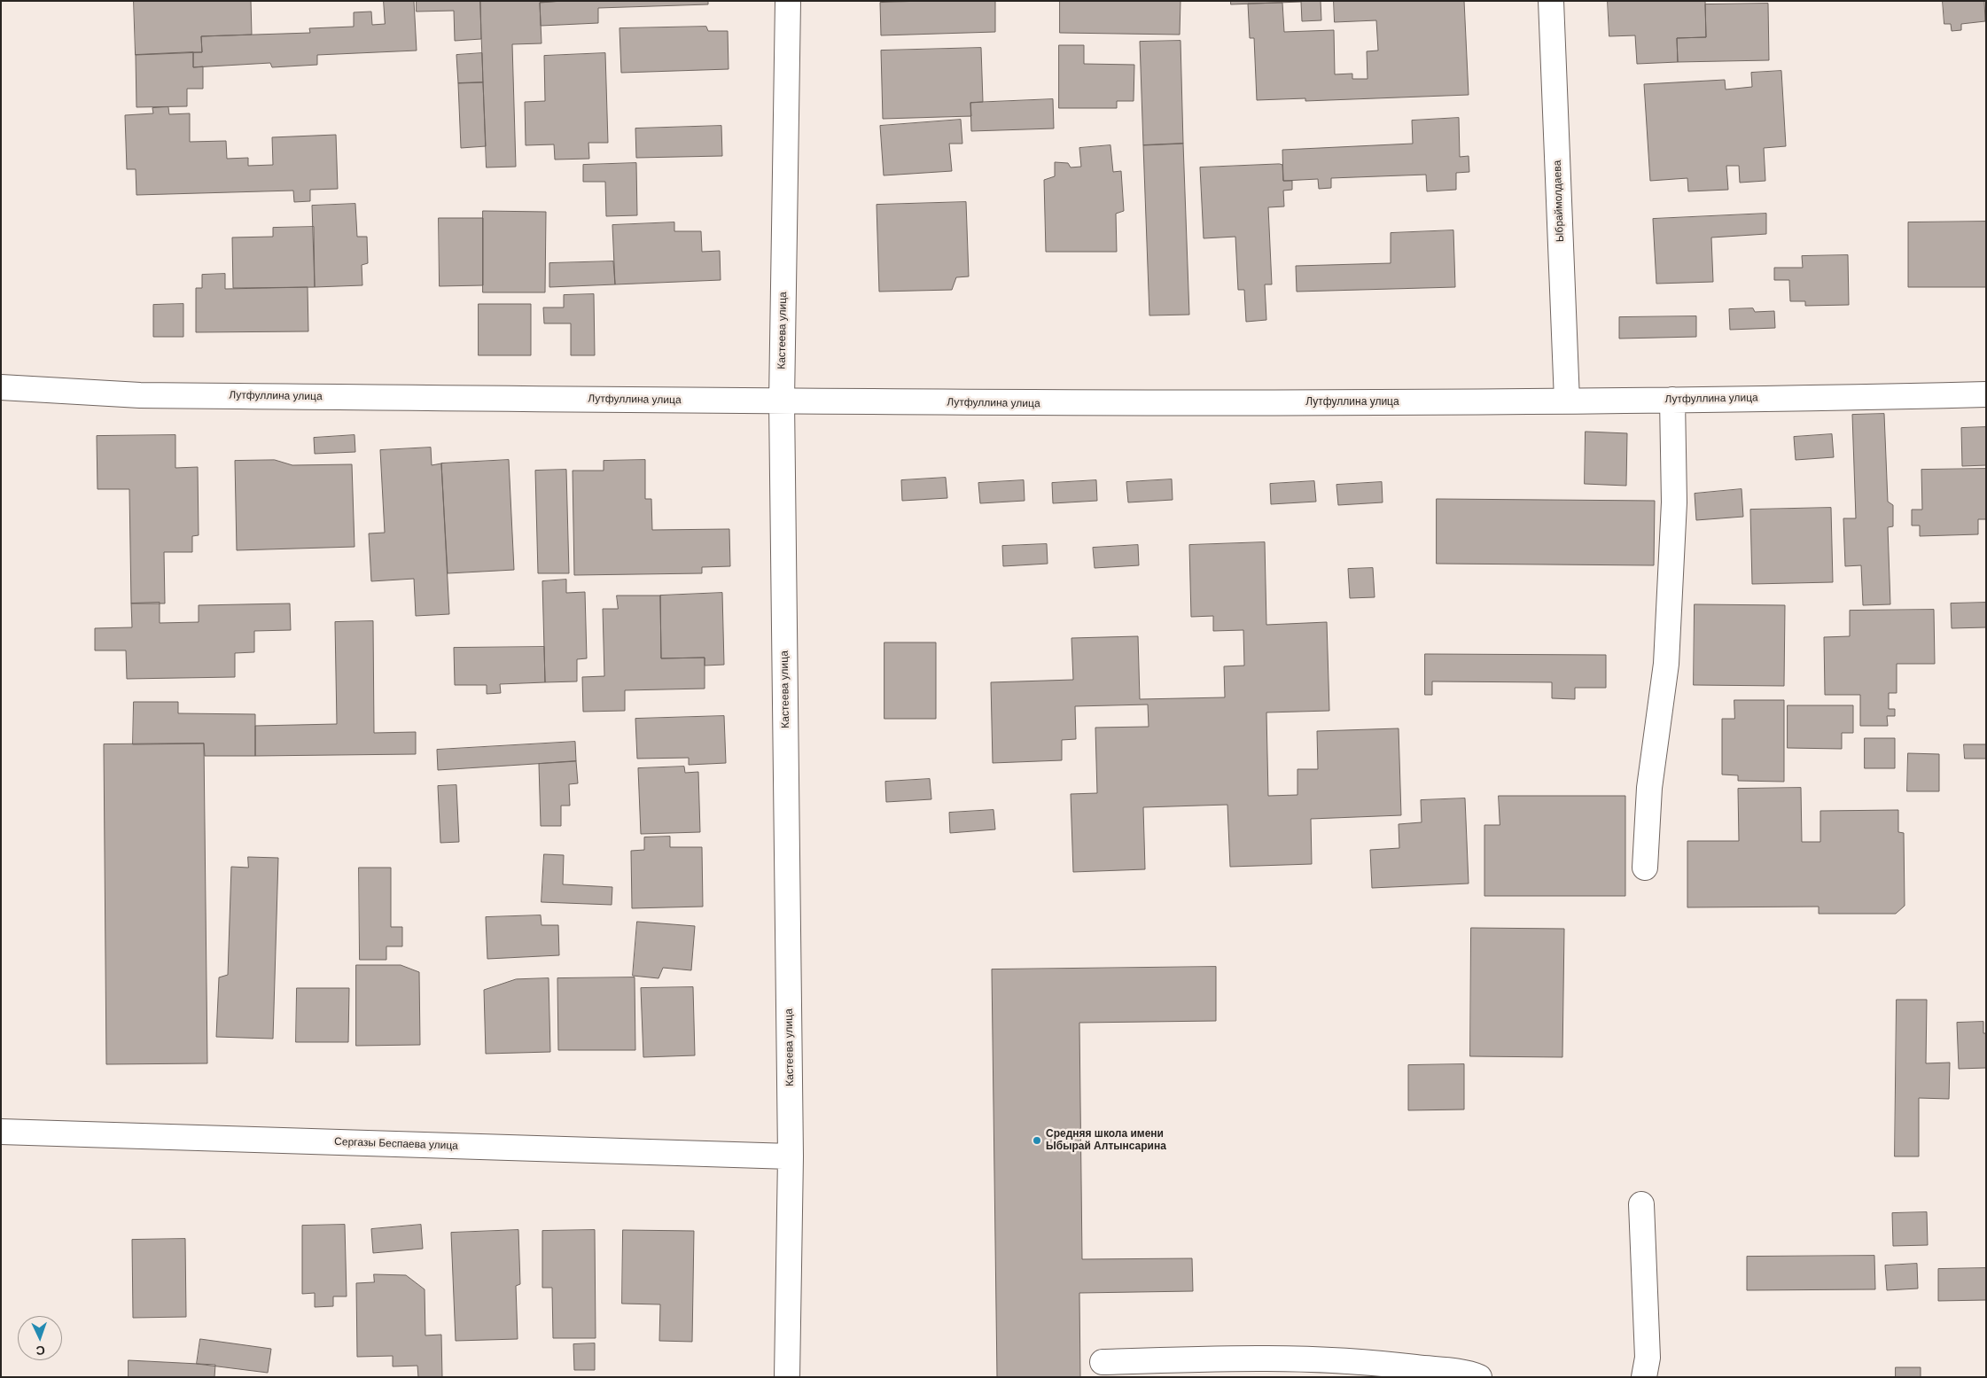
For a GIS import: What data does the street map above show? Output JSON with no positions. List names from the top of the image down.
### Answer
{
  "streets": {
    "street": [
      "Ыбраймолдаева",
      "Кастеева улица",
      "Лутфуллина улица",
      "Сергазы Беспаева улица"
    ]
  },
  "crossings": [
    ["Ыбраймолдаева", "Лутфуллина улица"],
    ["Кастеева улица", "Лутфуллина улица"],
    ["Кастеева улица", "Сергазы Беспаева улица"]
  ],
  "places": ["Средняя школа имени Ыбырай Алтынсарина"],
  "north": "bottom"
}
